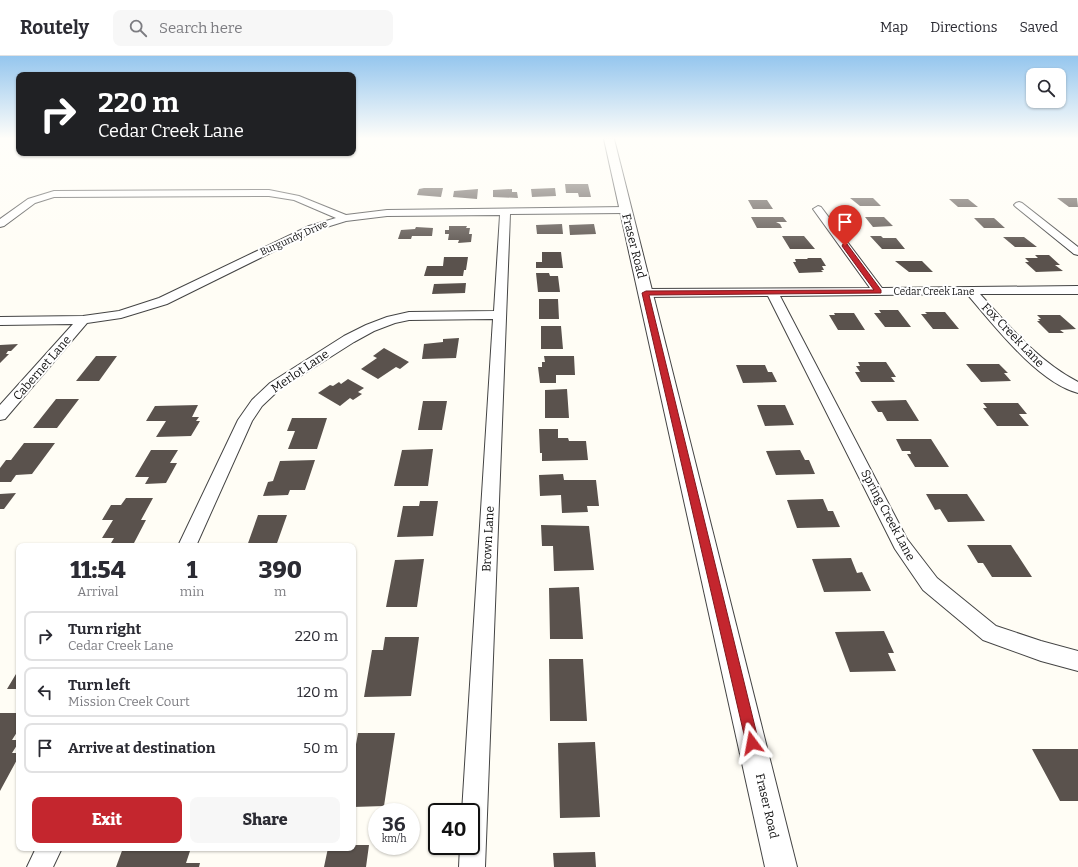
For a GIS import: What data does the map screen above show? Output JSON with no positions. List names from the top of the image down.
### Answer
{
  "streets": {
    "street": [
      "Burgundy Drive",
      "Fraser Road",
      "Cedar Creek Lane",
      "Fox Creek Lane",
      "Cabernet Lane",
      "Merlot Lane",
      "Spring Creek Lane",
      "Brown Lane"
    ]
  },
  "crossings": [
    ["Burgundy Drive", "Fraser Road"],
    ["Burgundy Drive", "Cabernet Lane"],
    ["Burgundy Drive", "Brown Lane"],
    ["Fraser Road", "Cedar Creek Lane"],
    ["Cedar Creek Lane", "Fox Creek Lane"],
    ["Cedar Creek Lane", "Spring Creek Lane"],
    ["Merlot Lane", "Brown Lane"]
  ],
  "page": {
    "header": "Routely",
    "search": "Search here",
    "nav": ["Map", "Directions", "Saved"],
    "turn": ["220 m", "Cedar Creek Lane"],
    "eta": [
      "11:54",
      "Arrival",
      "1",
      "min",
      "390",
      "m"
    ],
    "list": [
      {
        "name": "Turn right",
        "note": "Cedar Creek Lane",
        "value": "220 m"
      },
      {
        "name": "Turn left",
        "note": "Mission Creek Court",
        "value": "120 m"
      },
      {
        "name": "Arrive at destination",
        "value": "50 m"
      }
    ],
    "buttons": ["Exit", "Share"],
    "speed": "36 km/h",
    "limit": "40"
  }
}
